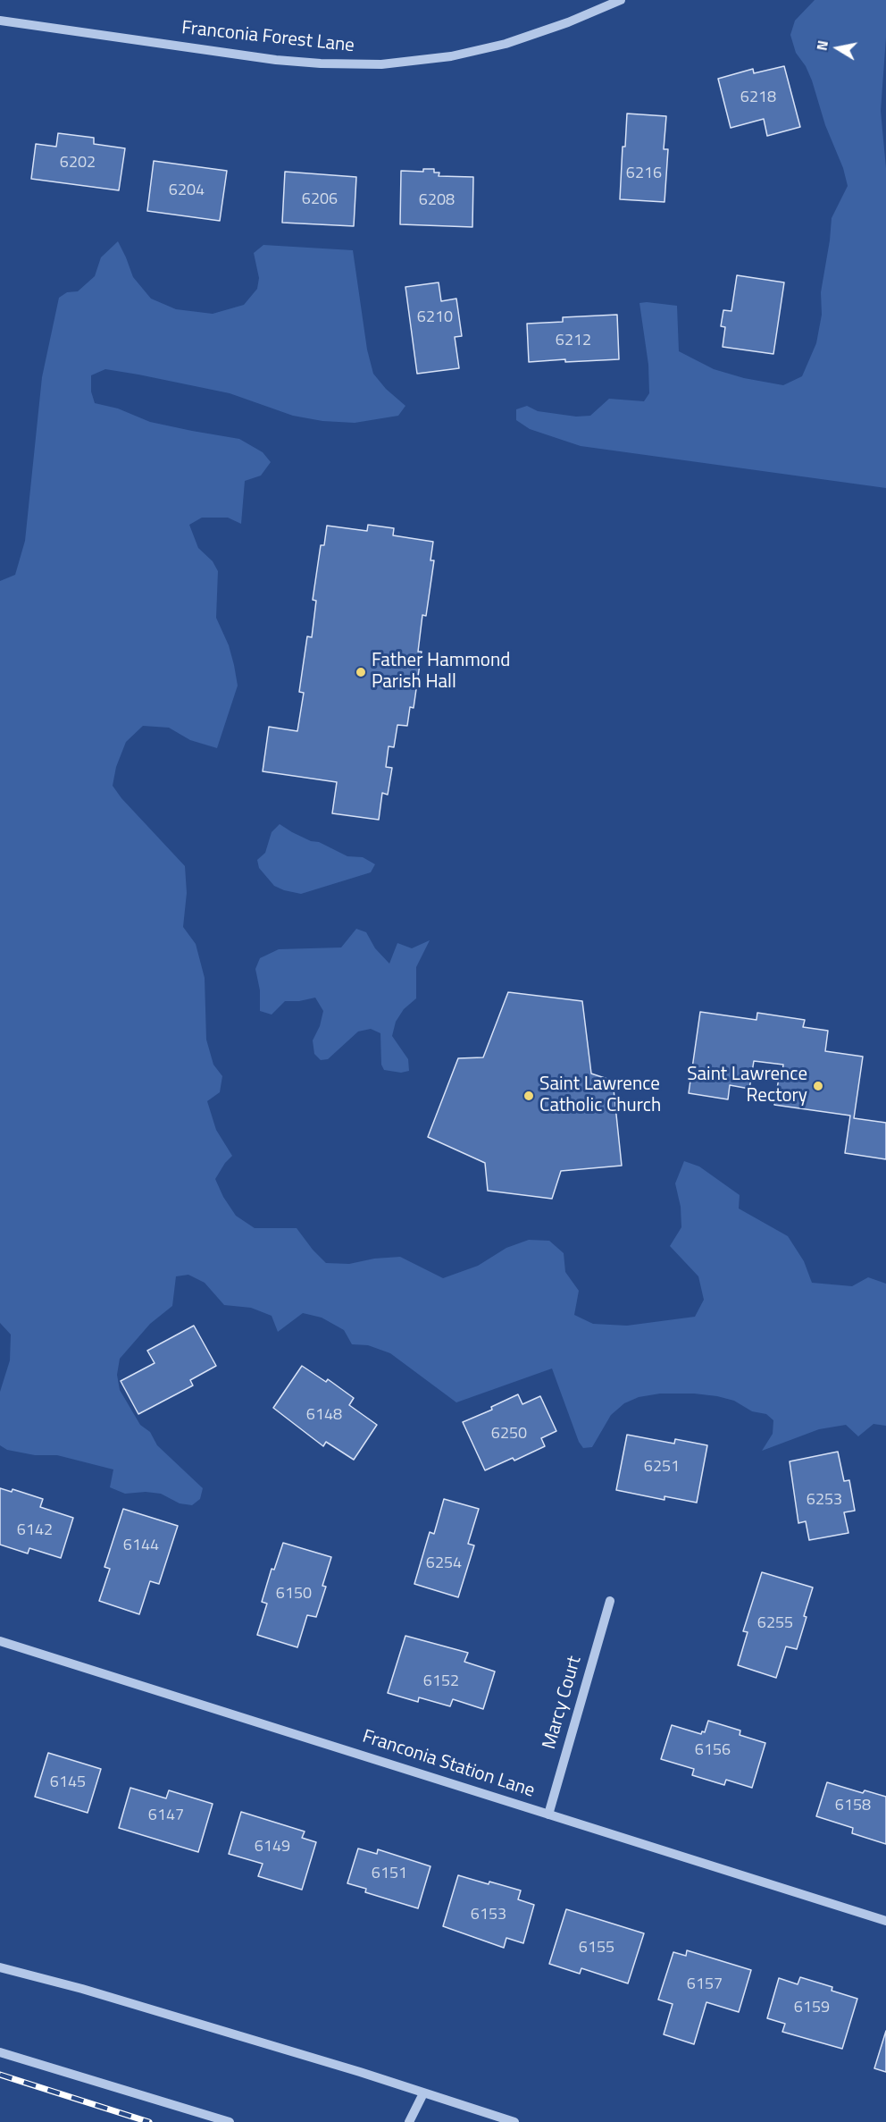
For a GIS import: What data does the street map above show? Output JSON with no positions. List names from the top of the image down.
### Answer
{
  "streets": {
    "street": ["Franconia Forest Lane", "Marcy Court", "Franconia Station Lane"]
  },
  "crossings": [
    ["Marcy Court", "Franconia Station Lane"]
  ],
  "places": ["Father Hammond Parish Hall", "Saint Lawrence Rectory", "Saint Lawrence Catholic Church"],
  "house_numbers": [
    "6218",
    "6202",
    "6216",
    "6204",
    "6206",
    "6208",
    "6210",
    "6212",
    "6148",
    "6250",
    "6251",
    "6253",
    "6142",
    "6144",
    "6254",
    "6150",
    "6255",
    "6152",
    "6156",
    "6145",
    "6158",
    "6147",
    "6149",
    "6151",
    "6153",
    "6155",
    "6157",
    "6159"
  ],
  "north": "left"
}
